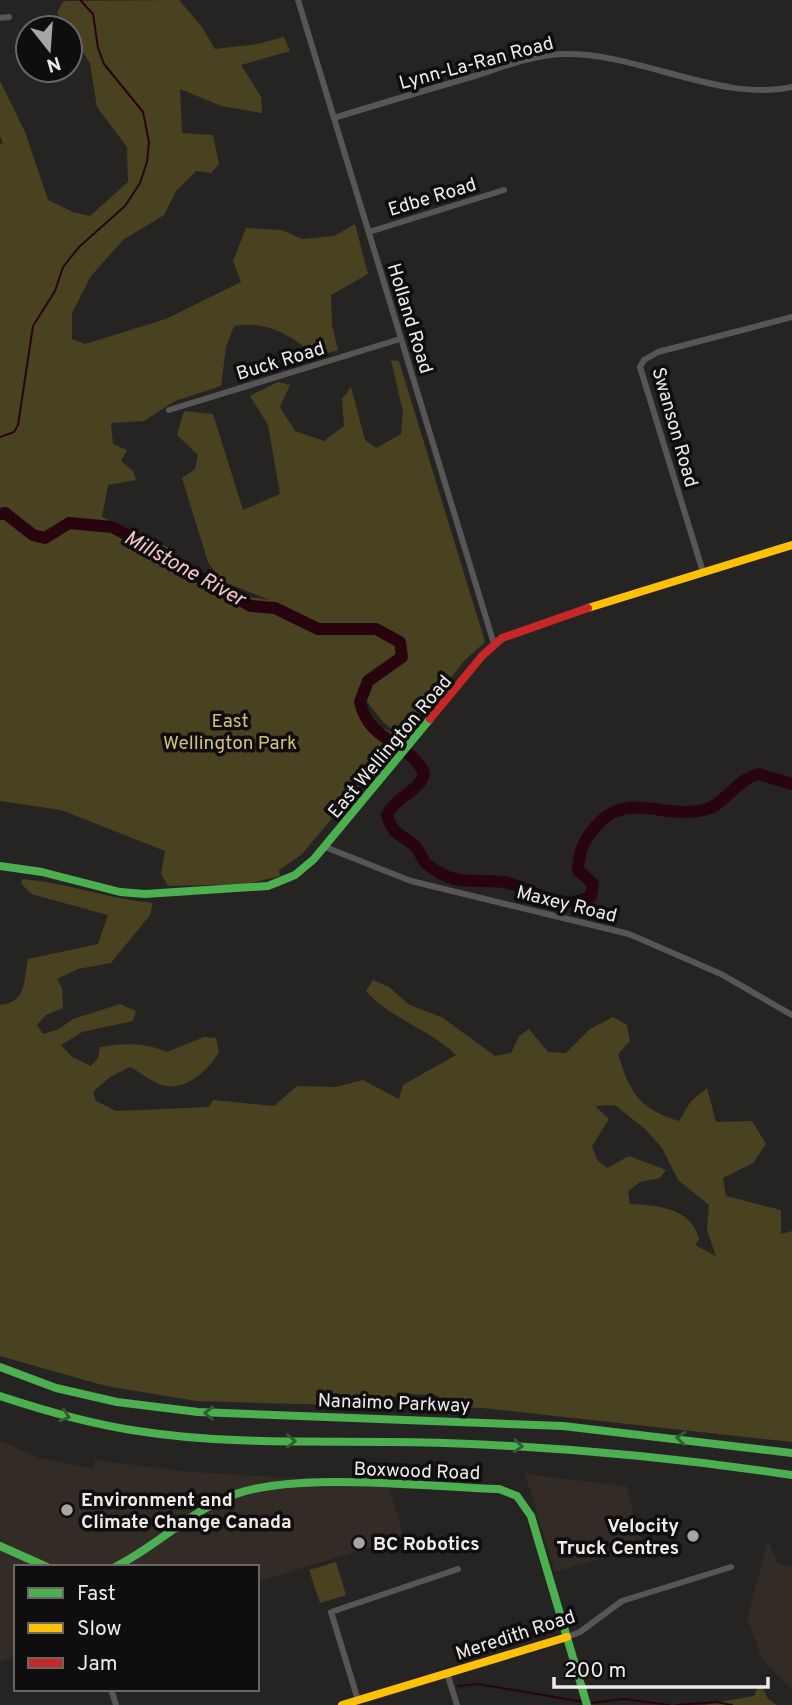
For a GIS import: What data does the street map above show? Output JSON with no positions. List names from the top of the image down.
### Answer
{
  "streets": {
    "main road": [
      "East Wellington Road",
      "Nanaimo Parkway",
      "Boxwood Road",
      "Meredith Road"
    ],
    "street": [
      "Lynn-La-Ran Road",
      "Edbe Road",
      "Holland Road",
      "Buck Road",
      "Swanson Road",
      "Maxey Road"
    ]
  },
  "crossings": [
    ["Lynn-La-Ran Road", "Holland Road"],
    ["Edbe Road", "Holland Road"],
    ["Holland Road", "Buck Road"],
    ["Holland Road", "East Wellington Road"],
    ["Swanson Road", "East Wellington Road"],
    ["East Wellington Road", "Maxey Road"],
    ["Boxwood Road", "Meredith Road"]
  ],
  "water": ["Millstone River"],
  "parks": ["East Wellington Park"],
  "places": ["Environment and Climate Change Canada", "Velocity Truck Centres", "BC Robotics"],
  "legend": ["Fast", "Slow", "Jam"],
  "scale_bar": "200 m",
  "north": "bottom"
}
